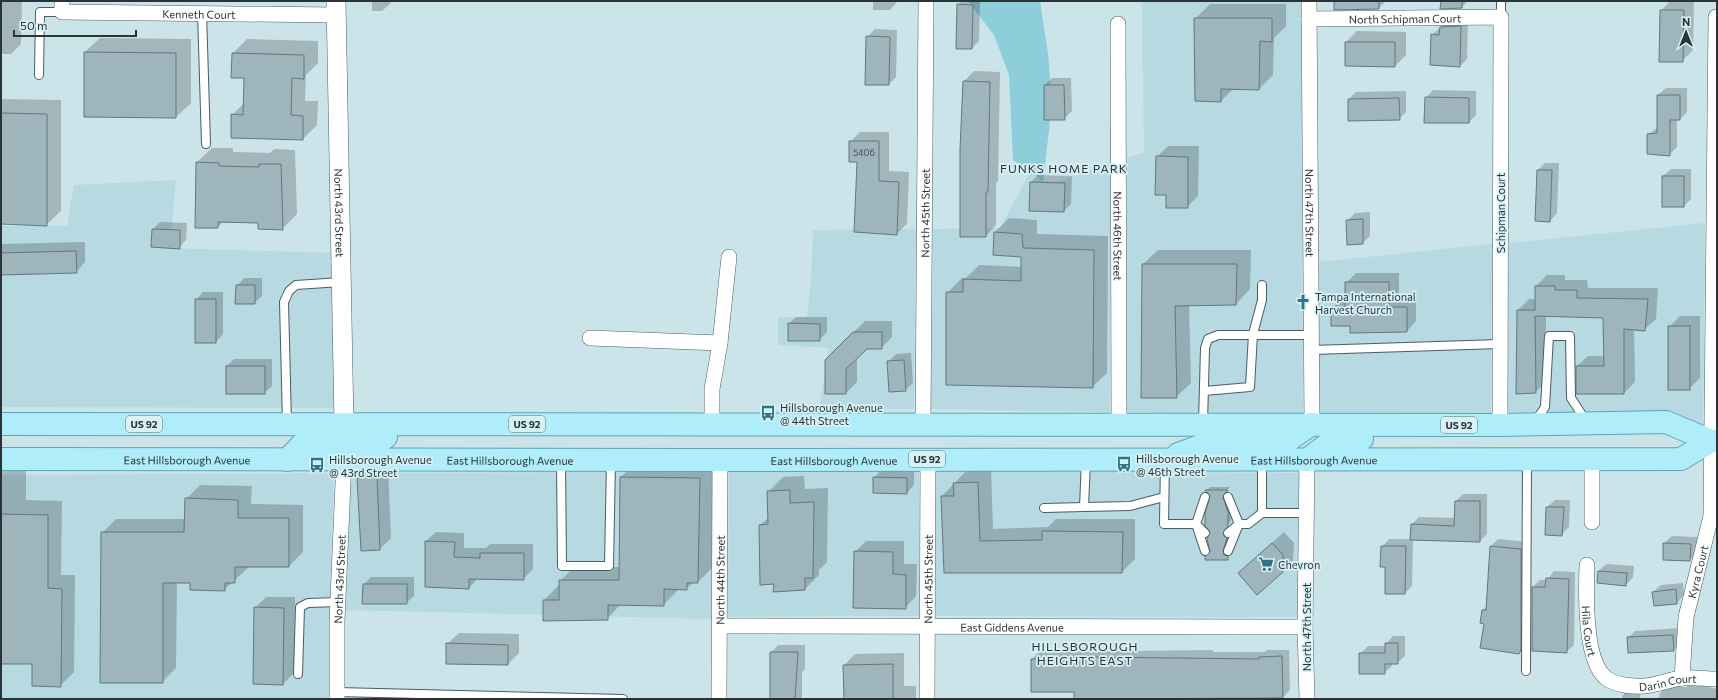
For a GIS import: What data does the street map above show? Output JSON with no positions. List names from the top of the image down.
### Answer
{
  "streets": {
    "main road": ["US 92", "East Hillsborough Avenue"],
    "street": [
      "Kenneth Court",
      "North Schipman Court",
      "North 43rd Street",
      "North 45th Street",
      "North 47th Street",
      "Schipman Court",
      "North 46th Street",
      "Kyra Court",
      "North 44th Street",
      "East Giddens Avenue",
      "Hila Court",
      "Darin Court"
    ]
  },
  "crossings": [
    ["Kenneth Court", "North 43rd Street"],
    ["North Schipman Court", "North 47th Street"],
    ["North Schipman Court", "Schipman Court"],
    ["North 43rd Street", "US 92"],
    ["North 43rd Street", "East Hillsborough Avenue"],
    ["North 45th Street", "US 92"],
    ["North 45th Street", "East Hillsborough Avenue"],
    ["North 45th Street", "East Giddens Avenue"],
    ["North 47th Street", "US 92"],
    ["North 47th Street", "East Hillsborough Avenue"],
    ["North 47th Street", "East Giddens Avenue"],
    ["Schipman Court", "US 92"],
    ["North 46th Street", "US 92"],
    ["US 92", "East Hillsborough Avenue"],
    ["US 92", "Kyra Court"],
    ["East Hillsborough Avenue", "Kyra Court"],
    ["East Hillsborough Avenue", "North 44th Street"],
    ["Kyra Court", "Darin Court"],
    ["North 44th Street", "East Giddens Avenue"],
    ["Hila Court", "Darin Court"]
  ],
  "districts": ["FUNKS HOME PARK", "HILLSBOROUGH HEIGHTS EAST"],
  "places": {
    "church": ["Tampa International Harvest Church"],
    "bus stop": ["Hillsborough Avenue @ 44th Street", "Hillsborough Avenue @ 46th Street", "Hillsborough Avenue @ 43rd Street"],
    "supermarket": ["Chevron"]
  },
  "house_numbers": ["5406"],
  "scale_bar": "50 m",
  "north": "top"
}
